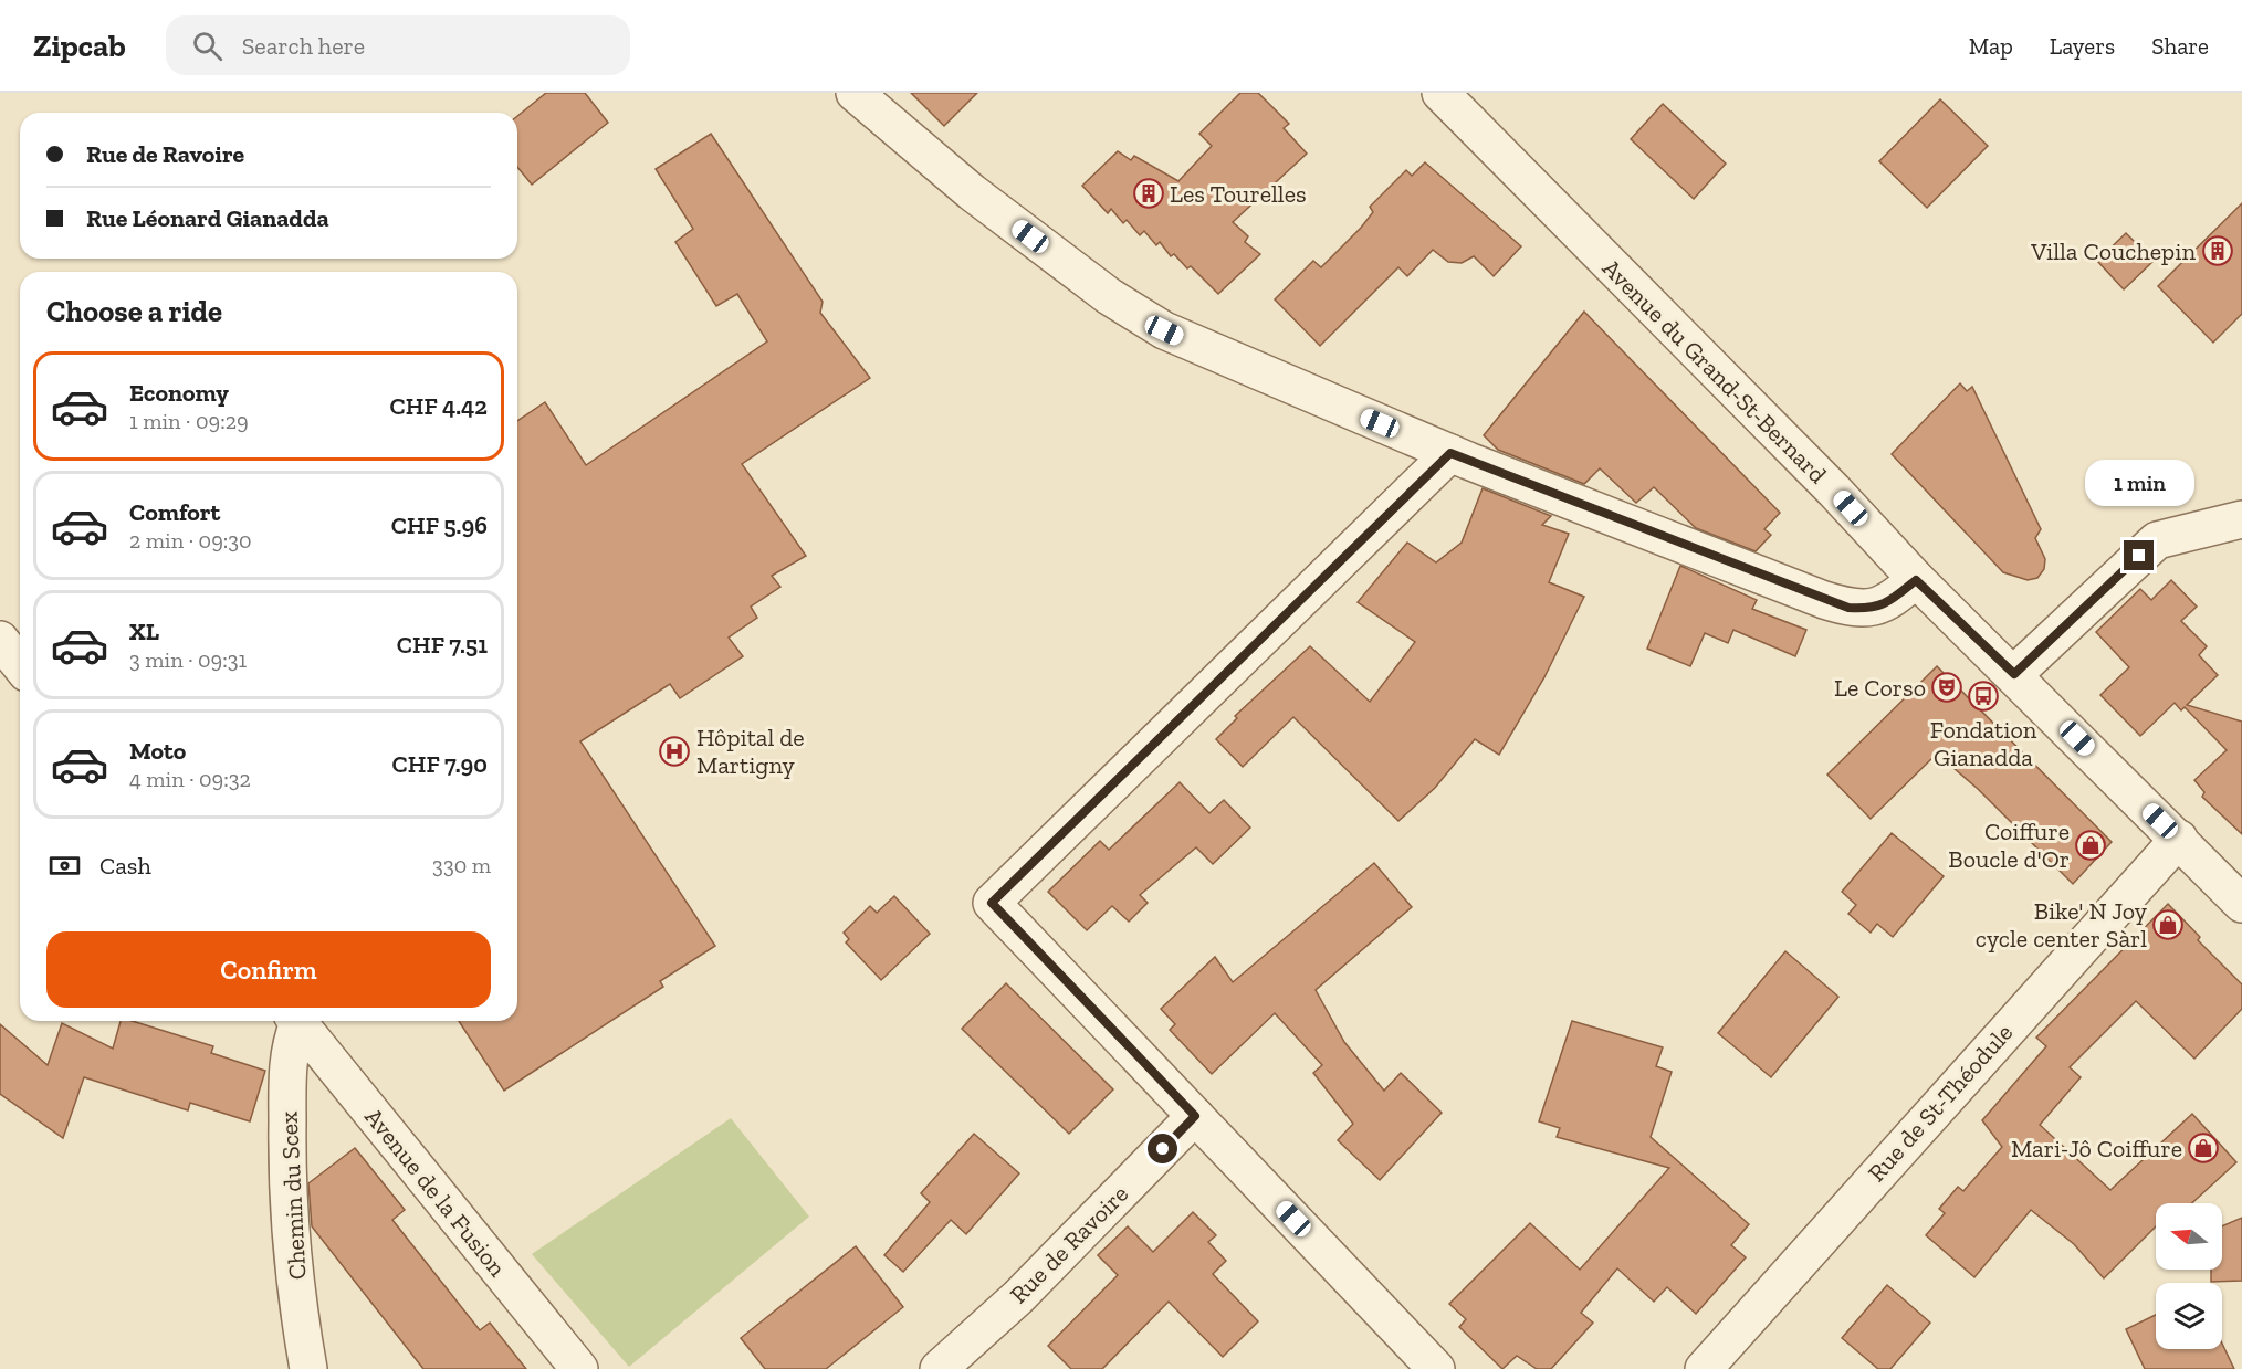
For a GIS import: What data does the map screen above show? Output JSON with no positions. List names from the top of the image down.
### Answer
{
  "streets": {
    "street": [
      "Avenue du Grand-St-Bernard",
      "Rue de St-Théodule",
      "Avenue de la Fusion",
      "Chemin du Scex",
      "Rue de Ravoire"
    ]
  },
  "crossings": [
    ["Avenue du Grand-St-Bernard", "Rue de St-Théodule"]
  ],
  "places": {
    "building": ["Les Tourelles", "Villa Couchepin"],
    "theatre": ["Le Corso"],
    "bus stop": ["Fondation Gianadda"],
    "hospital": ["Hôpital de Martigny"],
    "shop": ["Coiffure Boucle d'Or", "Bike' N Joy cycle center Sàrl", "Mari-Jô Coiffure"]
  },
  "north": "left",
  "page": {
    "header": "Zipcab",
    "search": "Search here",
    "nav": ["Map", "Layers", "Share"],
    "banner": ["Rue de Ravoire", "Rue Léonard Gianadda"],
    "heading": "Choose a ride",
    "list": [
      {
        "name": "Economy",
        "note": "1 min · 09:29",
        "value": "CHF 4.42"
      },
      {
        "name": "Comfort",
        "note": "2 min · 09:30",
        "value": "CHF 5.96"
      },
      {
        "name": "XL",
        "note": "3 min · 09:31",
        "value": "CHF 7.51"
      },
      {
        "name": "Moto",
        "note": "4 min · 09:32",
        "value": "CHF 7.90"
      }
    ],
    "bubble": "1 min",
    "pay": ["Cash", "330 m"],
    "buttons": "Confirm"
  }
}
